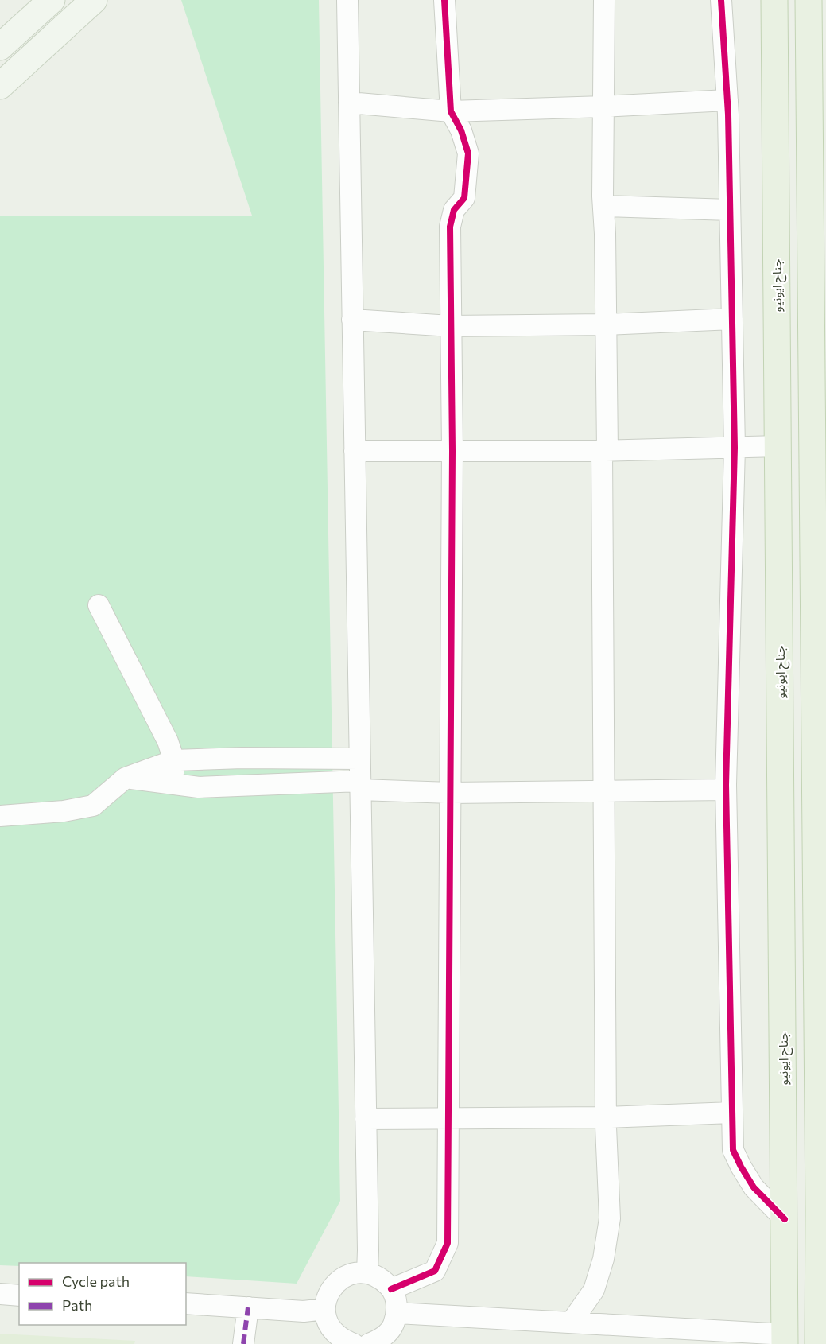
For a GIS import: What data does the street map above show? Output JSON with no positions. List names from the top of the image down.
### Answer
{
  "streets": {
    "main road": ["جناح ایونیو"]
  },
  "legend": ["Cycle path", "Path"]
}
